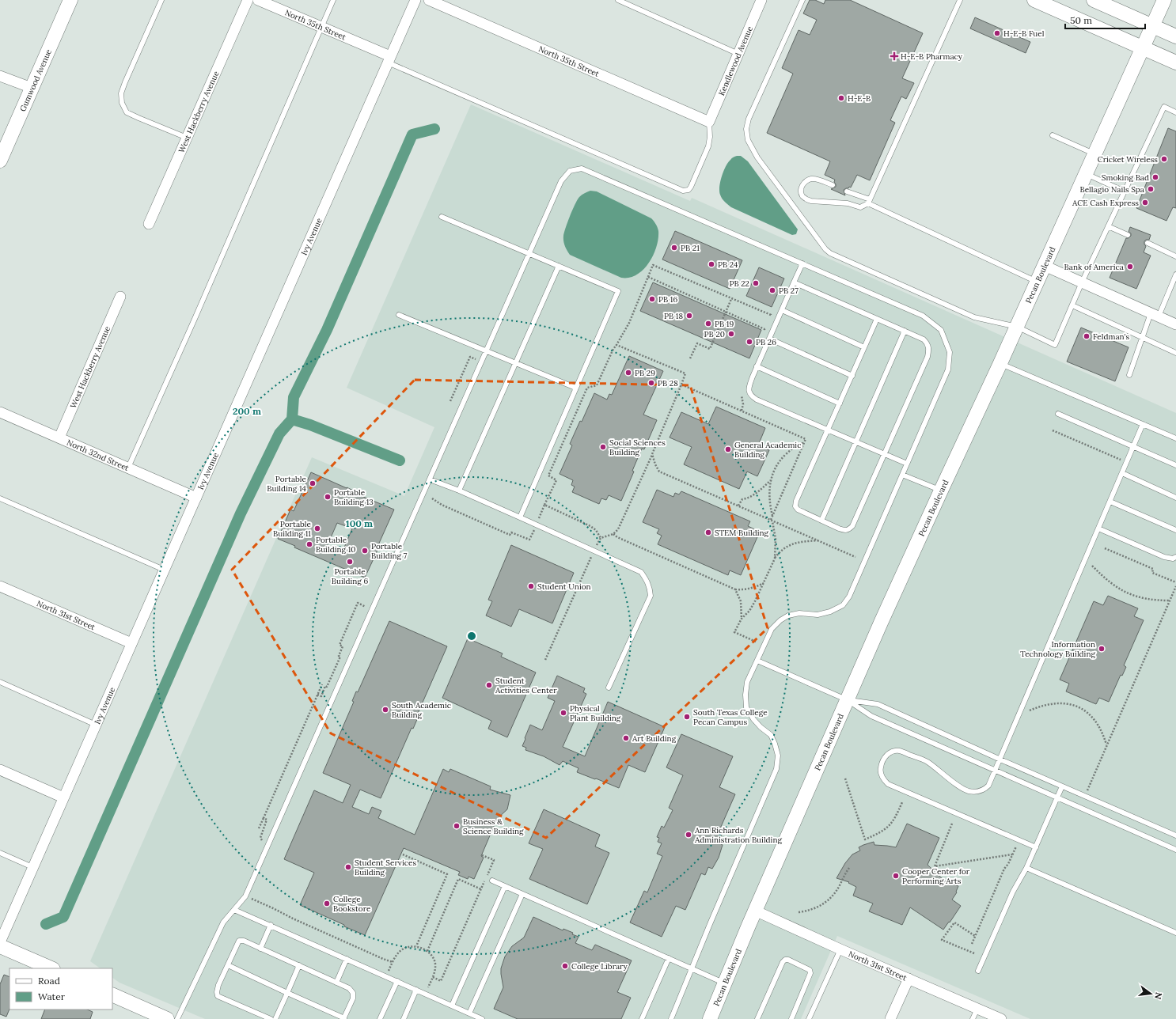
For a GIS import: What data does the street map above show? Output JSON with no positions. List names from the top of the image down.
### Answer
{
  "streets": {
    "main road": ["Gumwood Avenue", "Pecan Boulevard"],
    "street": [
      "North 35th Street",
      "Kendlewood Avenue",
      "West Hackberry Avenue",
      "Ivy Avenue",
      "North 32nd Street",
      "North 31st Street"
    ]
  },
  "crossings": [
    ["North 35th Street", "Kendlewood Avenue"],
    ["North 35th Street", "Ivy Avenue"],
    ["West Hackberry Avenue", "North 32nd Street"],
    ["Ivy Avenue", "North 32nd Street"],
    ["Ivy Avenue", "North 31st Street"],
    ["Pecan Boulevard", "North 31st Street"]
  ],
  "places": {
    "other": [
      "H-E-B Fuel",
      "H-E-B",
      "Cricket Wireless",
      "Smoking Bad",
      "Bellagio Nails Spa",
      "ACE Cash Express",
      "PB 21",
      "PB 24",
      "Bank of America",
      "PB 22",
      "PB 27",
      "PB 16",
      "PB 18",
      "PB 19",
      "PB 20",
      "Feldman's",
      "PB 26",
      "PB 29",
      "PB 28",
      "Social Sciences Building",
      "General Academic Building",
      "Portable Building 14",
      "Portable Building 13",
      "Portable Building 11",
      "STEM Building",
      "Portable Building 10",
      "Portable Building 7",
      "Portable Building 6",
      "Student Union",
      "Information Technology Building",
      "Student Activities Center",
      "South Academic Building",
      "Physical Plant Building",
      "South Texas College Pecan Campus",
      "Art Building",
      "Business & Science Building",
      "Ann Richards Administration Building",
      "Student Services Building",
      "Cooper Center for Performing Arts",
      "College Bookstore",
      "College Library"
    ],
    "health": ["H-E-B Pharmacy"]
  },
  "legend": ["Road", "Water"],
  "scale_bar": "50 m",
  "north": "right",
  "rings": ["200 m", "100 m"]
}
